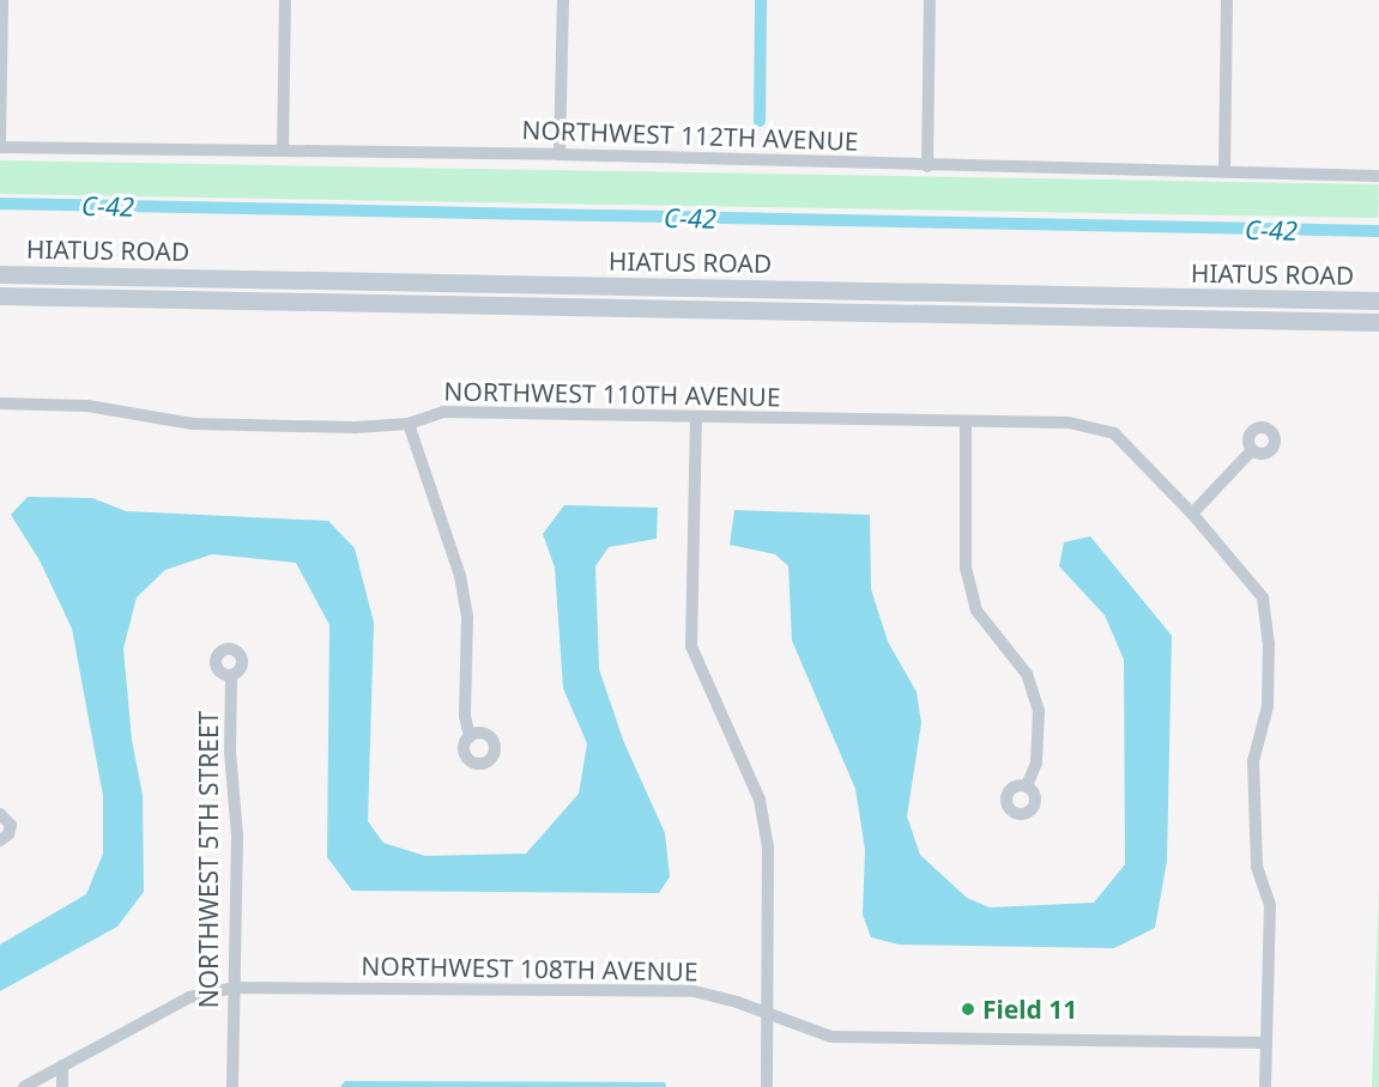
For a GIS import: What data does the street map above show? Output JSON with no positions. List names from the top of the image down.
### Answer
{
  "streets": {
    "main road": ["HIATUS ROAD"],
    "street": [
      "NORTHWEST 112TH AVENUE",
      "NORTHWEST 110TH AVENUE",
      "NORTHWEST 5TH STREET",
      "NORTHWEST 108TH AVENUE"
    ]
  },
  "crossings": [
    ["NORTHWEST 110TH AVENUE", "NORTHWEST 108TH AVENUE"],
    ["NORTHWEST 5TH STREET", "NORTHWEST 108TH AVENUE"]
  ],
  "water": ["C-42"],
  "places": ["Field 11"]
}
